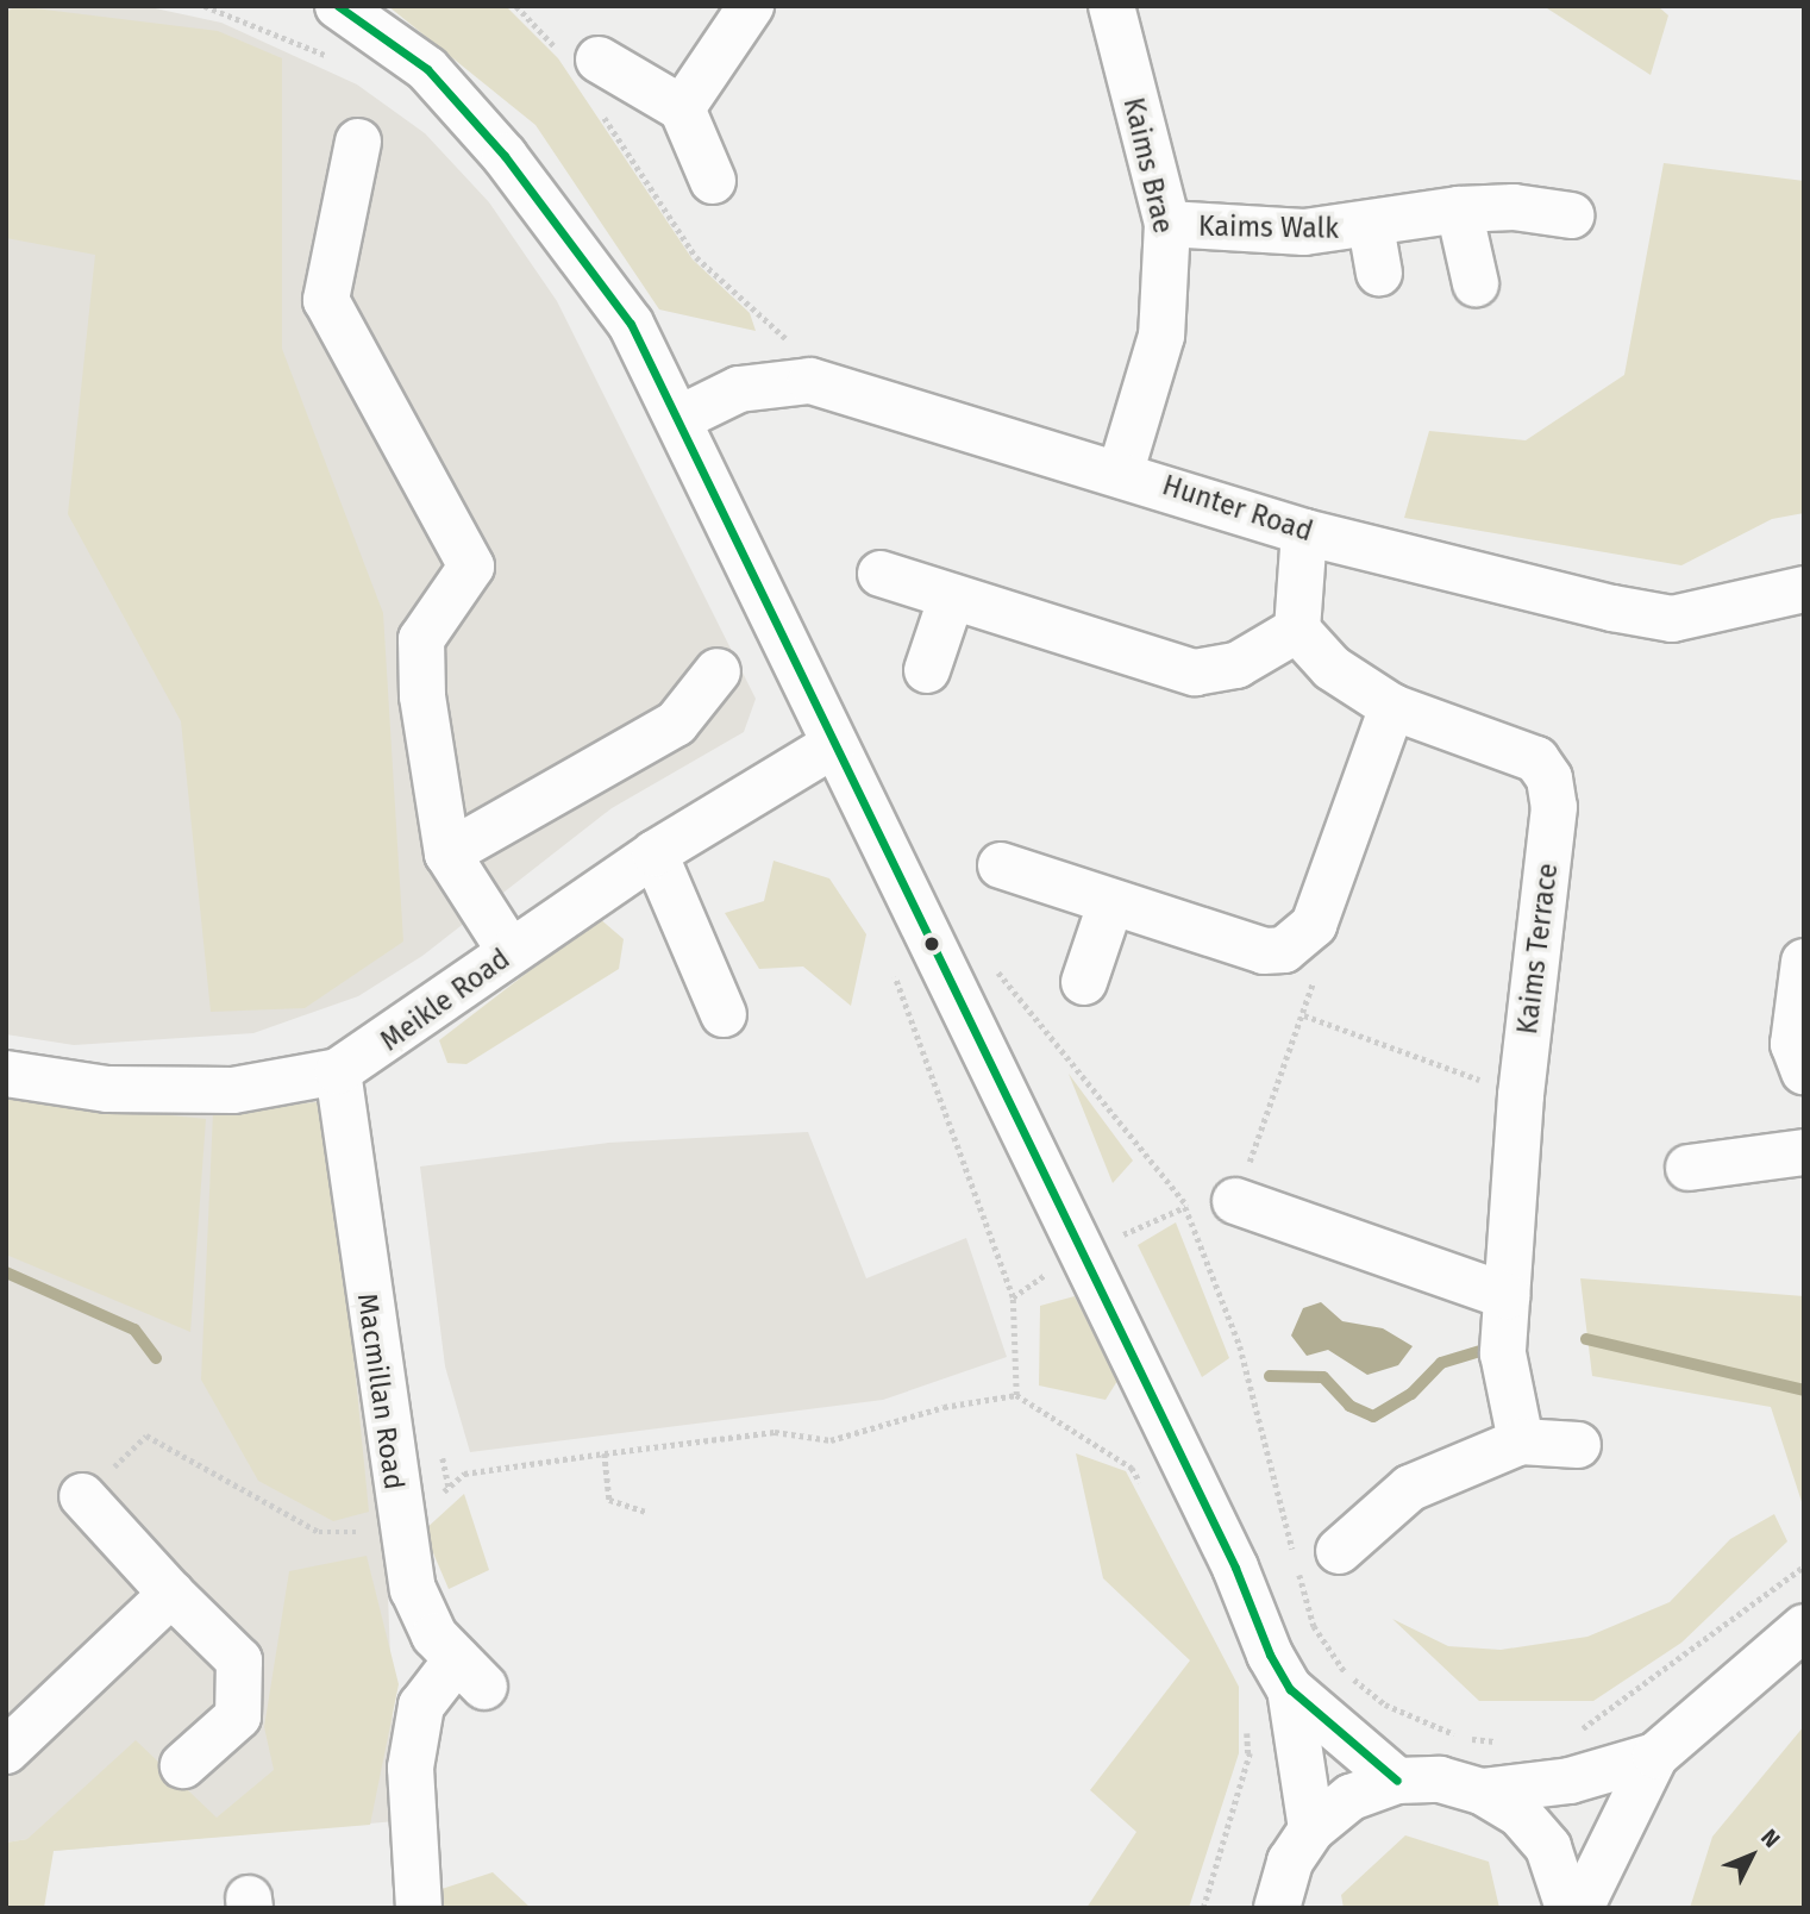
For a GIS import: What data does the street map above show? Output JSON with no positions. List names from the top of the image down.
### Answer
{
  "streets": {
    "street": [
      "Kaims Brae",
      "Kaims Walk",
      "Hunter Road",
      "Kaims Terrace",
      "Meikle Road",
      "Macmillan Road"
    ]
  },
  "crossings": [
    ["Kaims Brae", "Kaims Walk"],
    ["Kaims Brae", "Hunter Road"],
    ["Meikle Road", "Macmillan Road"]
  ],
  "north": "top right"
}
